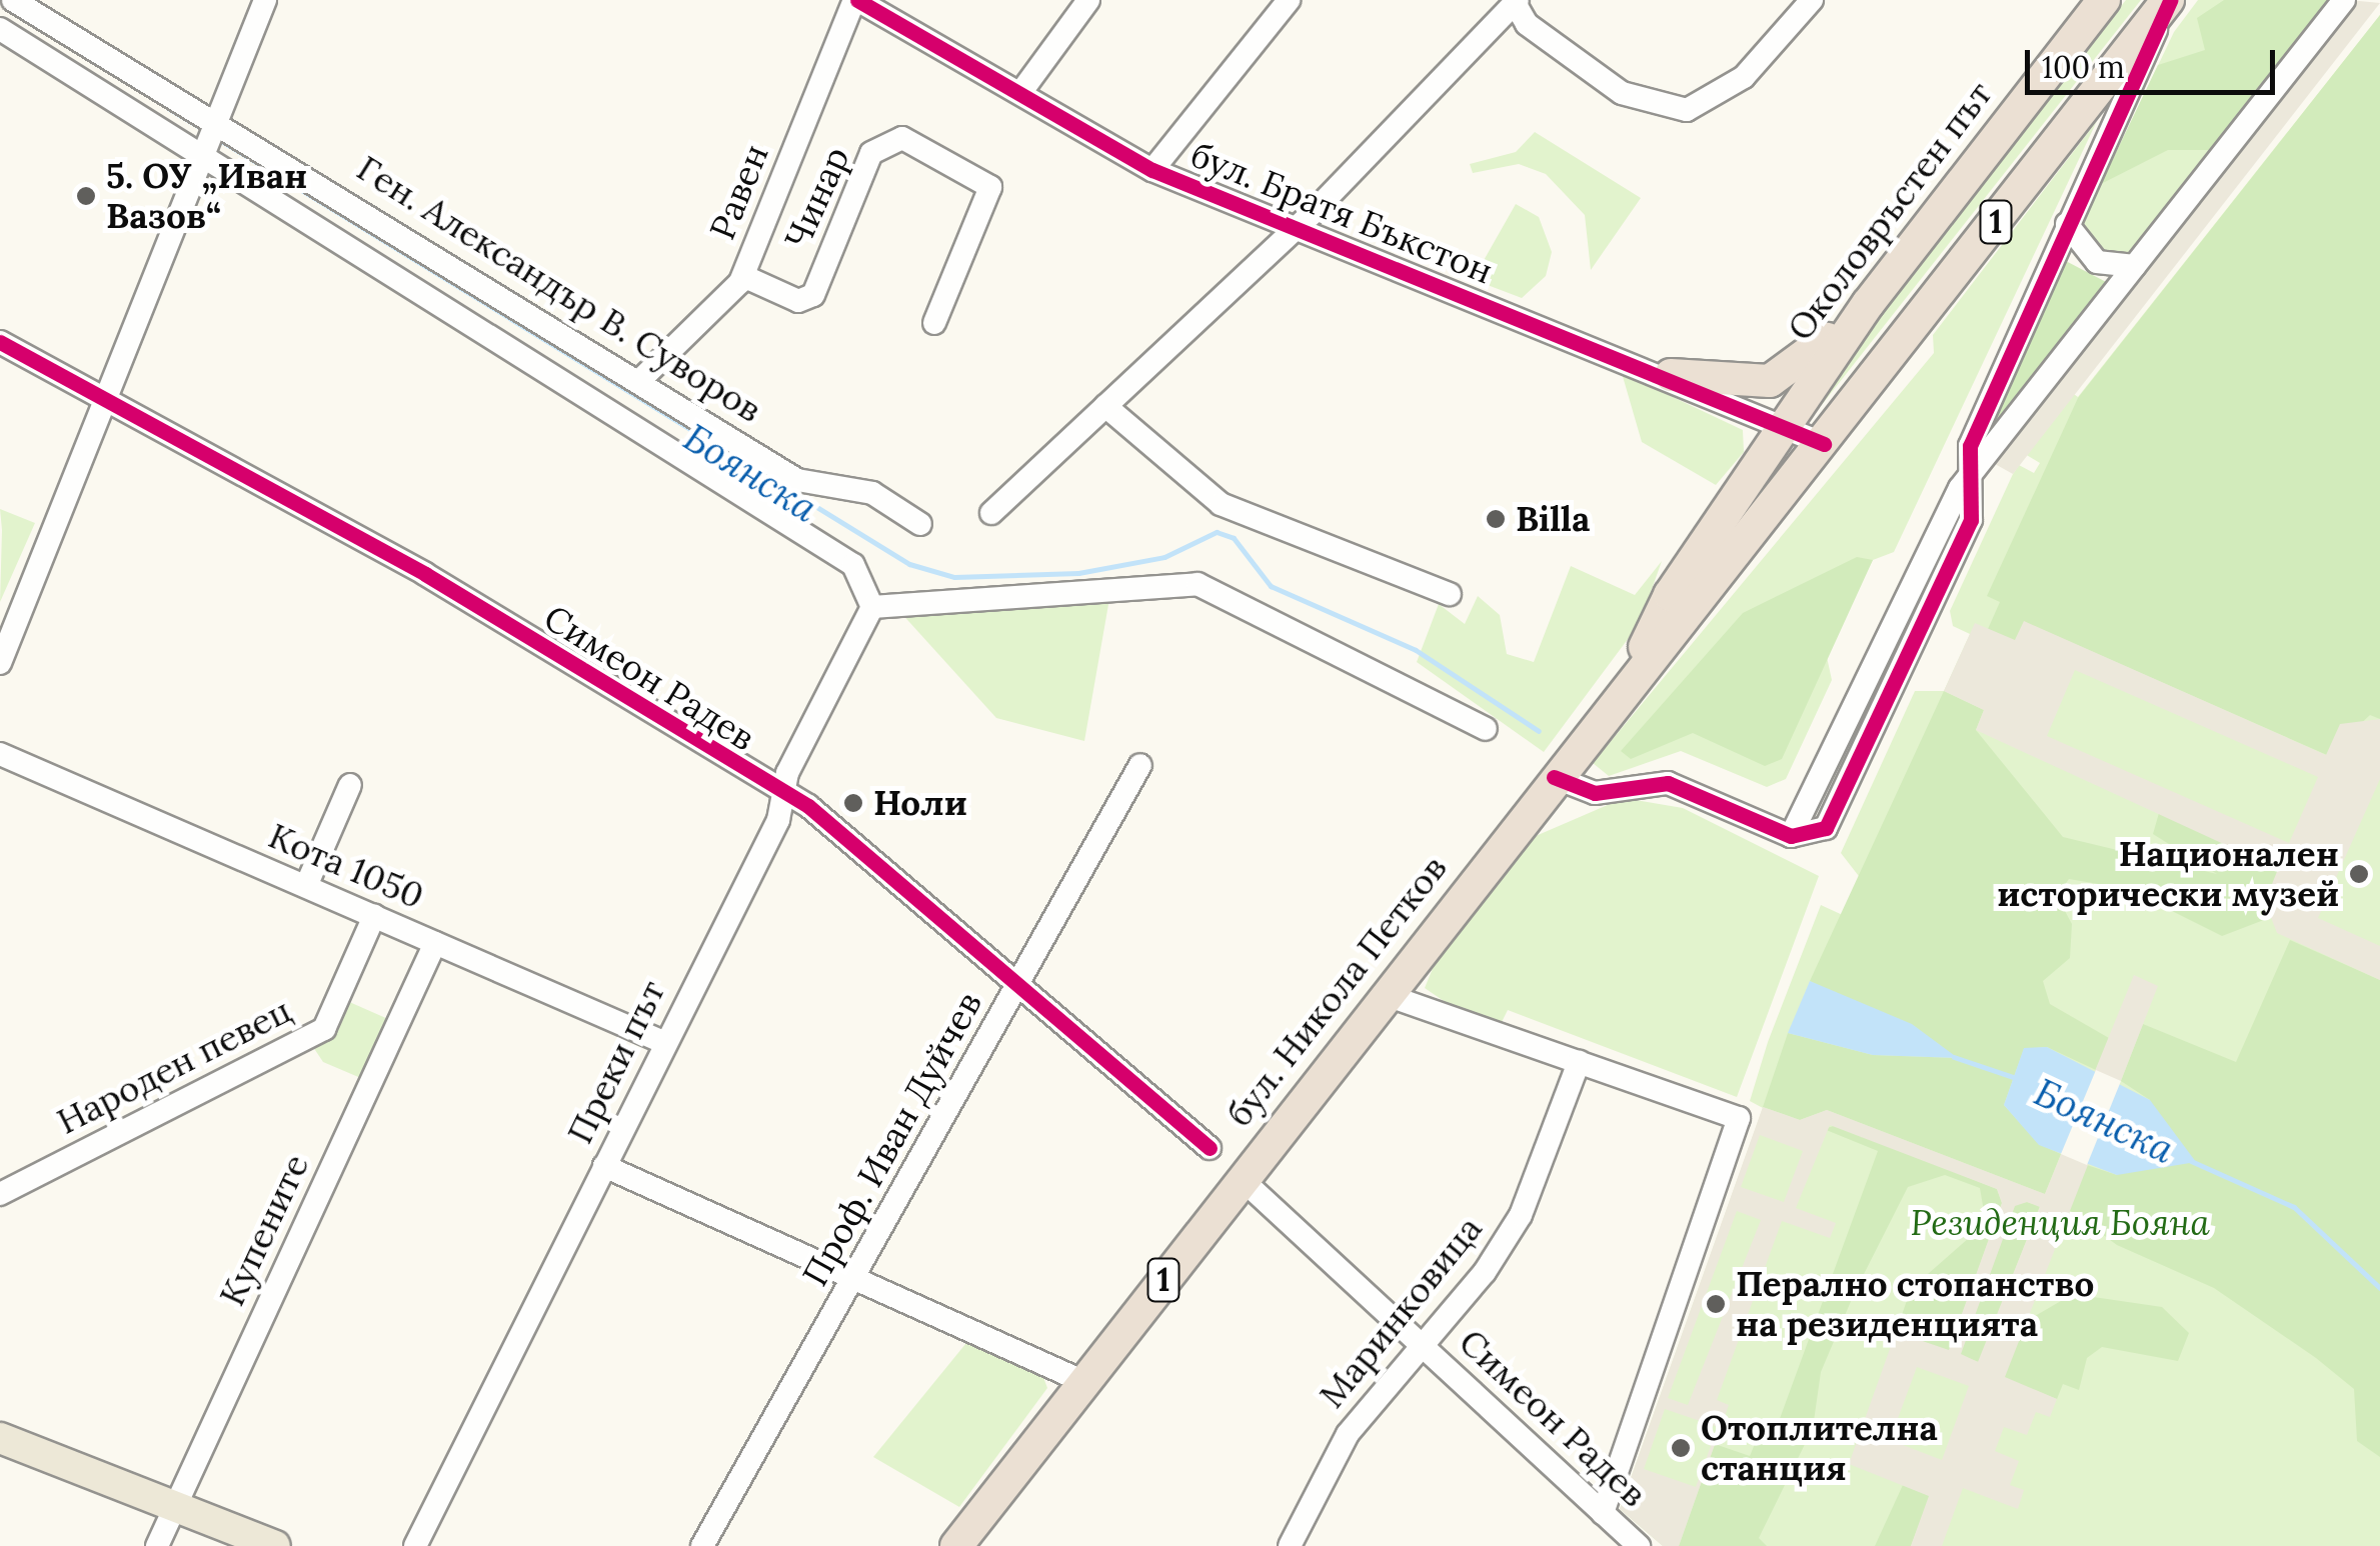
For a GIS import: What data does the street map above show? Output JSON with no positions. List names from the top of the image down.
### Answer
{
  "streets": {
    "highway": ["Околовръстен път", "1", "бул. Никола Петков"],
    "street": [
      "Равен",
      "Чинар",
      "бул. Братя Бъкстон",
      "Ген. Александър В. Суворов",
      "Симеон Радев",
      "Кота 1050",
      "Преки път",
      "Народен певец",
      "Проф. Иван Дуйчев",
      "Купените",
      "Маринковица"
    ]
  },
  "crossings": [
    ["Равен", "Чинар"],
    ["Равен", "бул. Братя Бъкстон"],
    ["Равен", "Ген. Александър В. Суворов"],
    ["Околовръстен път", "бул. Братя Бъкстон"],
    ["Околовръстен път", "бул. Никола Петков"],
    ["бул. Братя Бъкстон", "1"],
    ["бул. Братя Бъкстон", "бул. Никола Петков"],
    ["1", "бул. Никола Петков"],
    ["Ген. Александър В. Суворов", "Преки път"],
    ["Симеон Радев", "бул. Никола Петков"],
    ["Симеон Радев", "Преки път"],
    ["Симеон Радев", "Проф. Иван Дуйчев"],
    ["Симеон Радев", "Маринковица"],
    ["Кота 1050", "Преки път"],
    ["Кота 1050", "Народен певец"],
    ["Кота 1050", "Купените"]
  ],
  "water": ["Боянска"],
  "parks": ["Резиденция Бояна"],
  "places": [
    "5. ОУ „Иван Вазов“",
    "Billa",
    "Ноли",
    "Национален исторически музей",
    "Перално стопанство на резиденцията",
    "Отоплителна станция"
  ],
  "scale_bar": "100 m"
}
